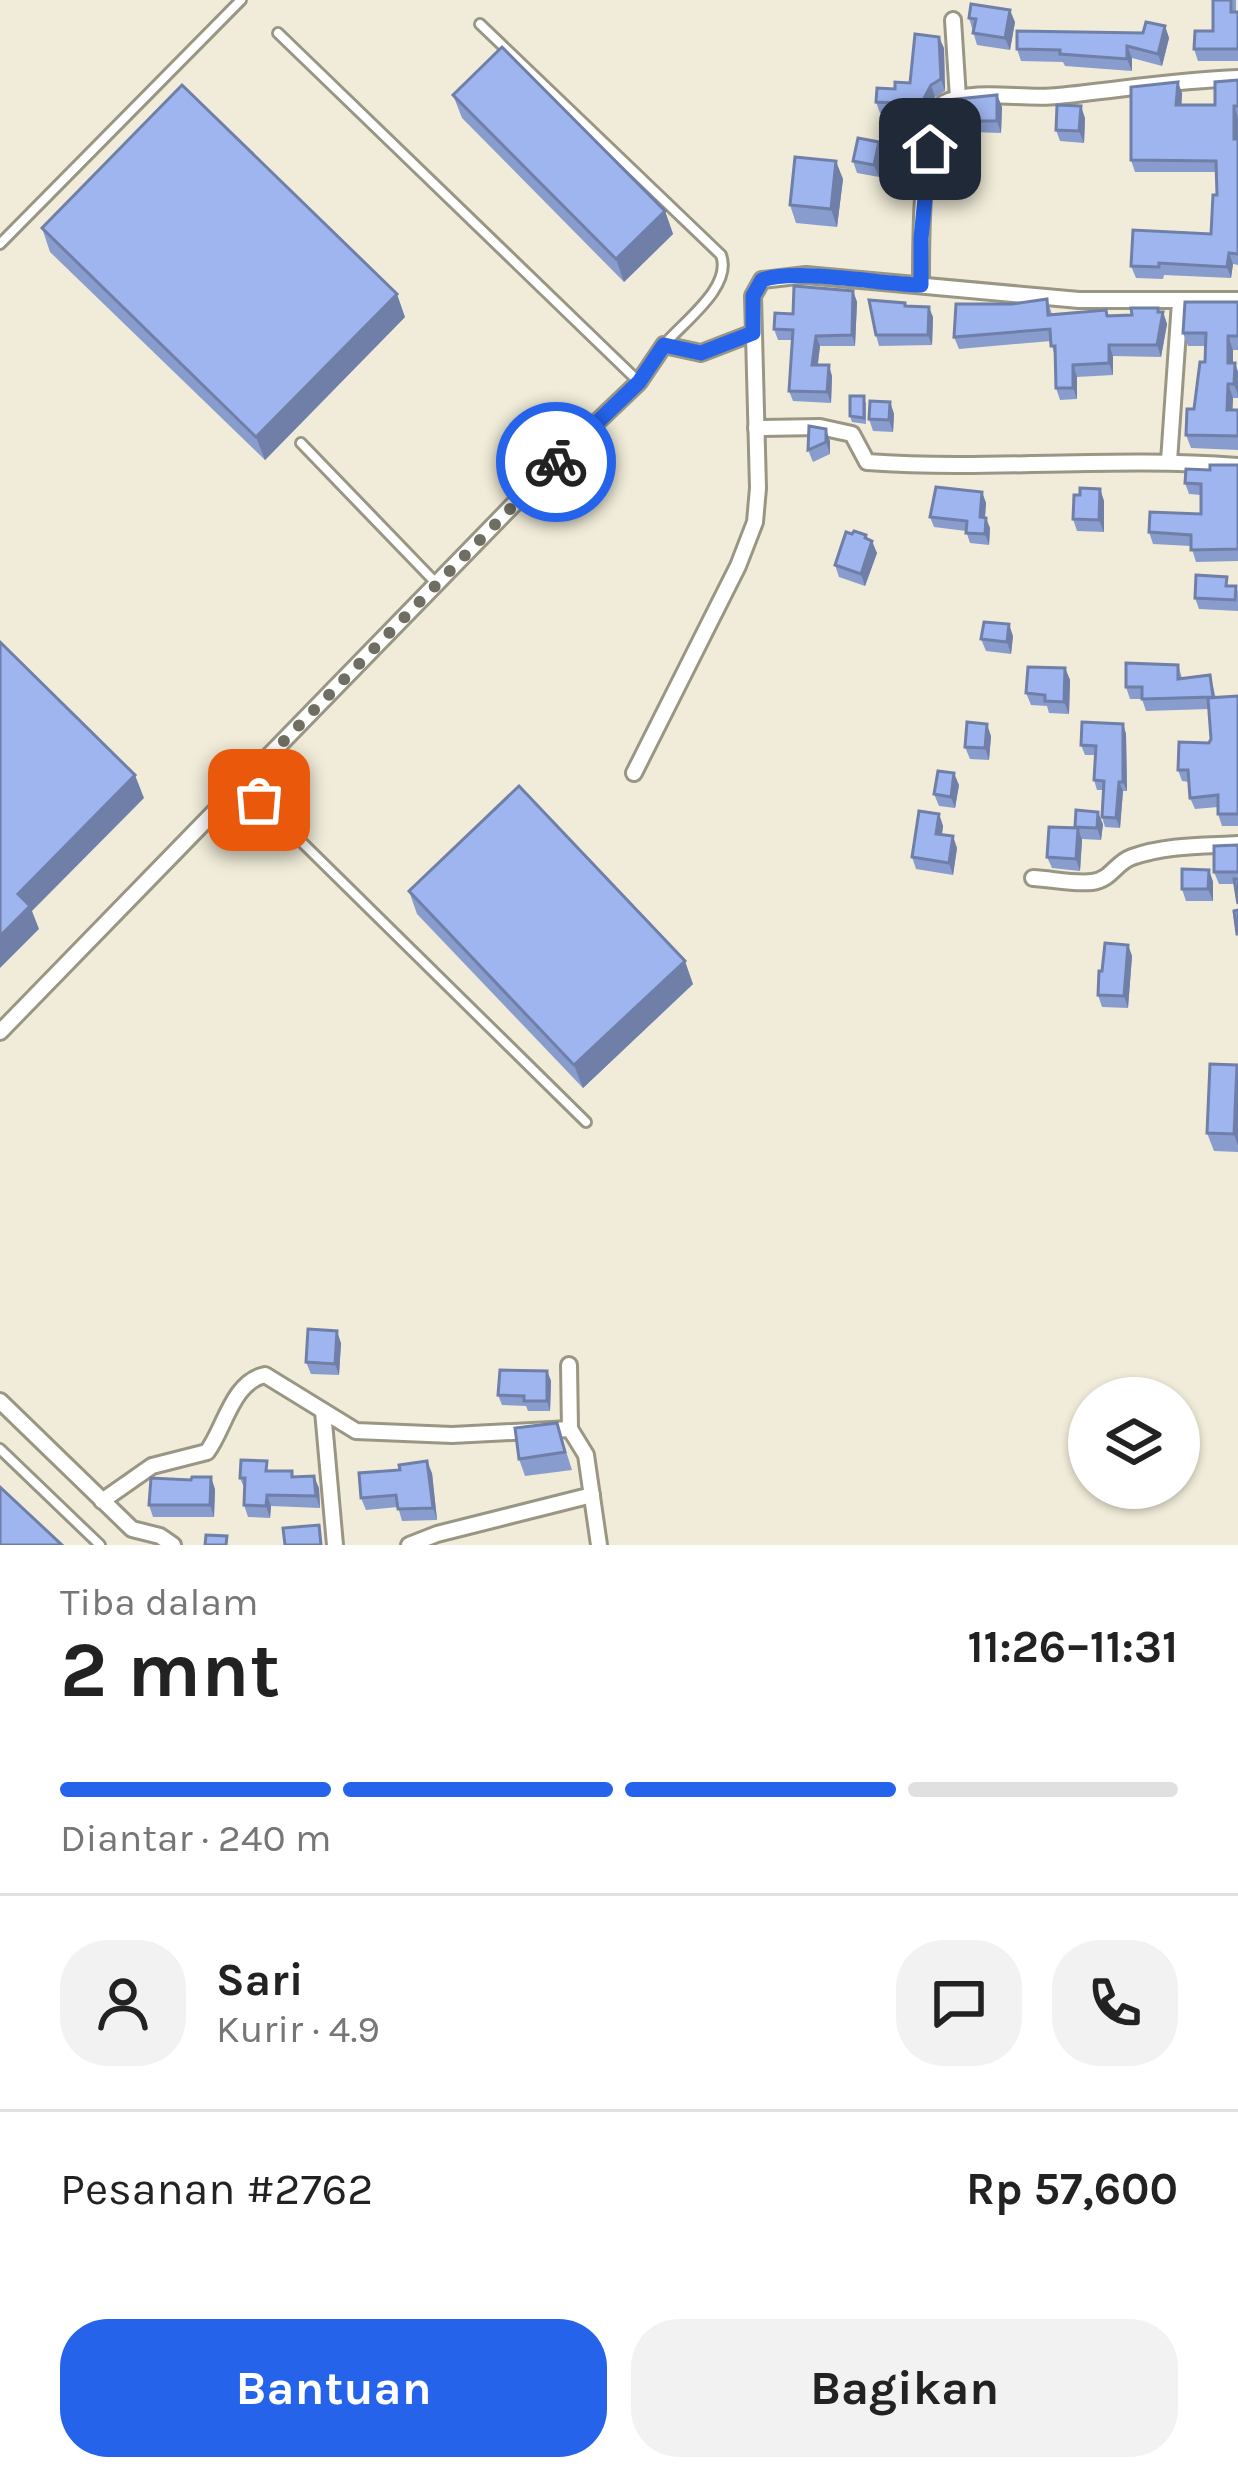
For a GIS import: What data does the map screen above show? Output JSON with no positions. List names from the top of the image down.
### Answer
{
  "page": {
    "heading": ["2 mnt", "Tiba dalam", "11:26–11:31"],
    "panel": [
      "Sari",
      "Kurir · 4.9",
      "Pesanan #2762",
      "Rp 57,600"
    ],
    "bar": "Diantar · 240 m",
    "buttons": ["Bantuan", "Bagikan"]
  }
}
